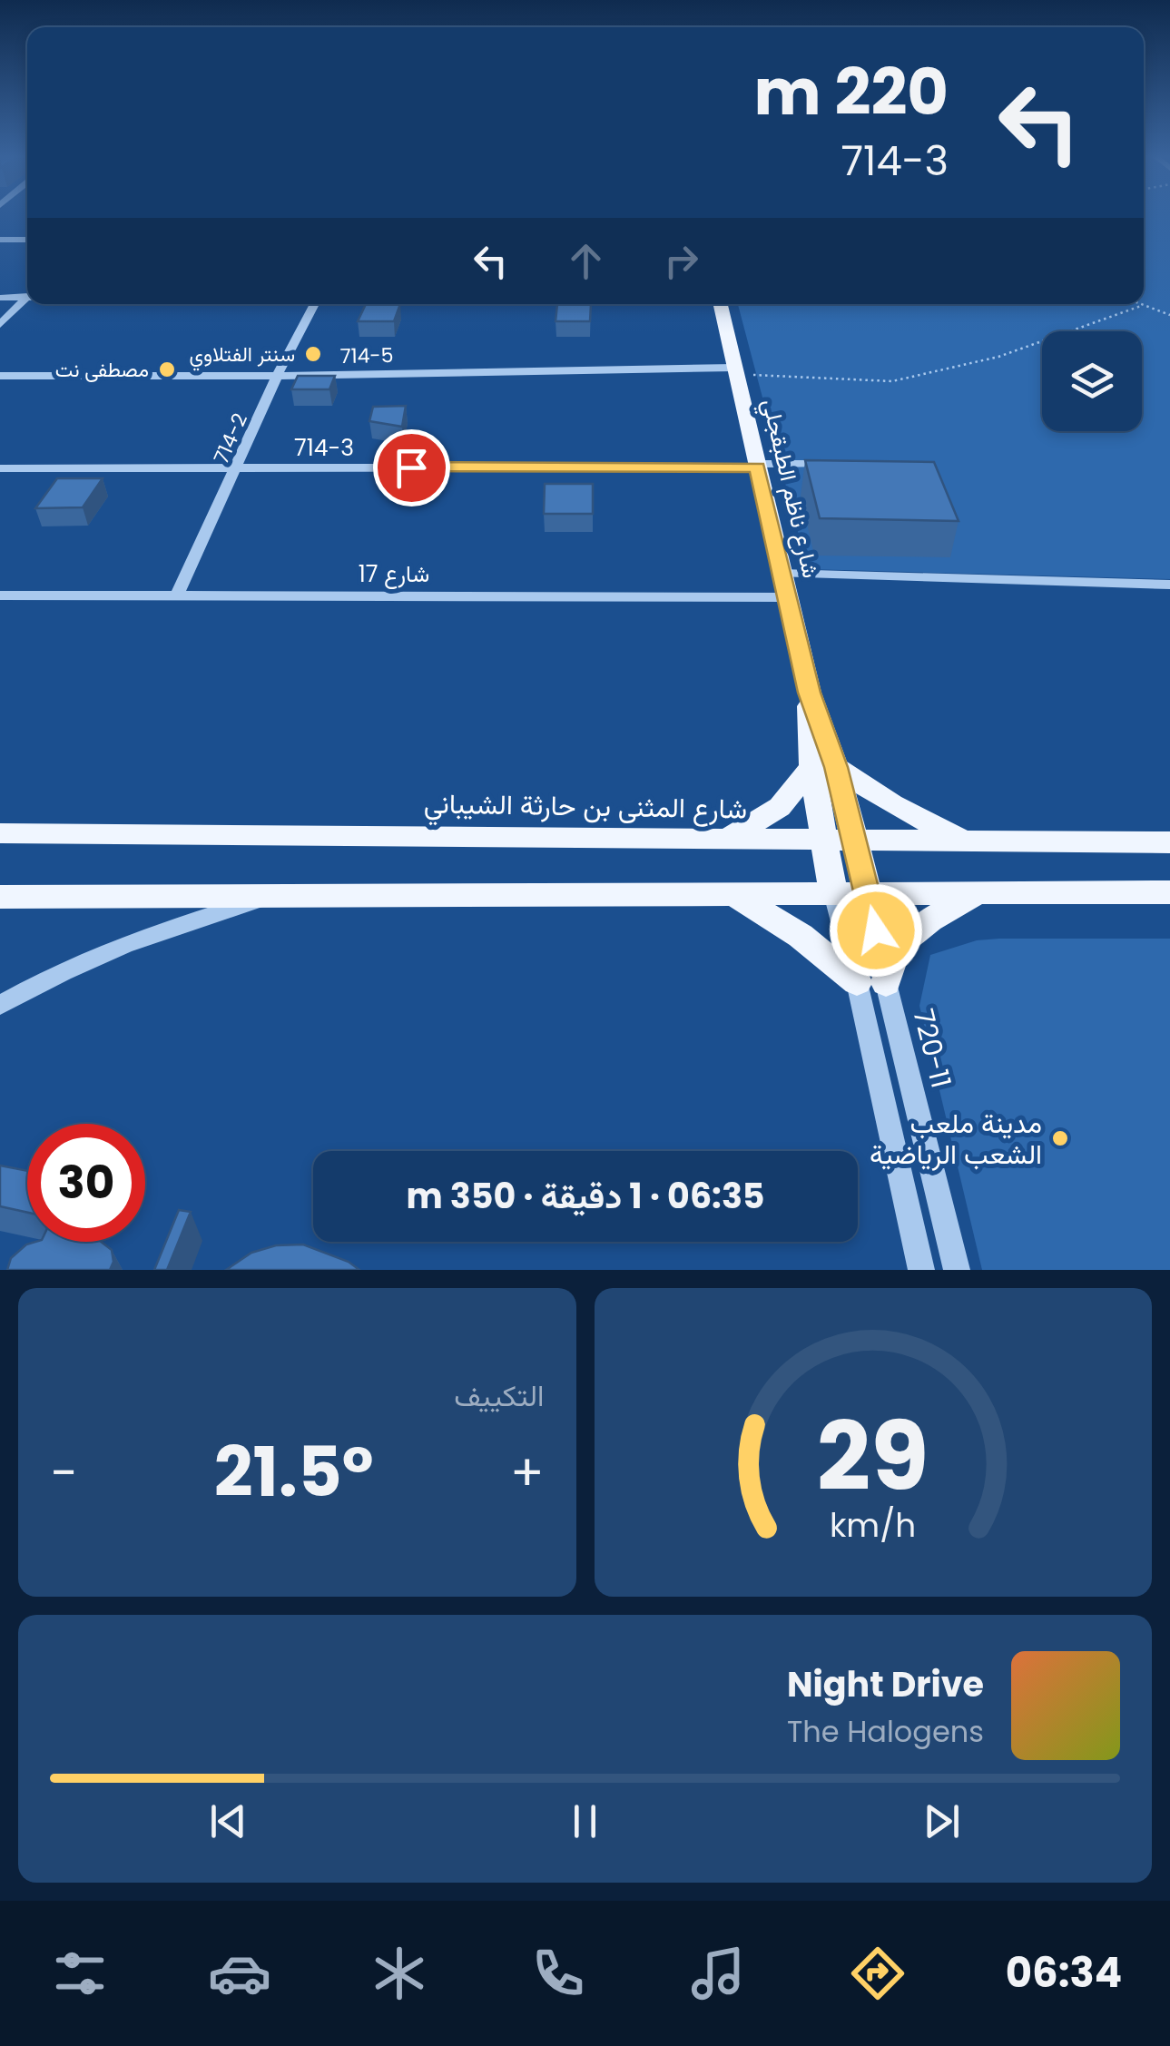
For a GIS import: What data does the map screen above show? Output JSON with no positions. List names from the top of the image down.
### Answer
{
  "streets": {
    "main road": ["شارع ناظم الطبقجلي", "شارع المثنى بن حارثة الشيباني"],
    "street": [
      "714-5",
      "714-2",
      "714-3",
      "شارع 17",
      "720-11"
    ]
  },
  "crossings": [
    ["714-5", "714-2"],
    ["714-5", "شارع ناظم الطبقجلي"],
    ["714-2", "714-3"],
    ["714-2", "شارع 17"],
    ["714-3", "شارع ناظم الطبقجلي"],
    ["شارع ناظم الطبقجلي", "شارع 17"],
    ["شارع ناظم الطبقجلي", "شارع المثنى بن حارثة الشيباني"],
    ["شارع ناظم الطبقجلي", "720-11"]
  ],
  "places": ["سنتر الفتلاوي", "مصطفى نت", "مدينة ملعب الشعب الرياضية"],
  "page": {
    "turn": ["220 m", "714-3"],
    "limit": "30",
    "trip": "06:35 · 1 دقيقة · 350 m",
    "tile": "التكييف",
    "heat": ["−", "21.5°", "+"],
    "song": ["Night Drive", "The Halogens"],
    "tabs": "06:34",
    "gauge": ["29", "km/h"]
  }
}
